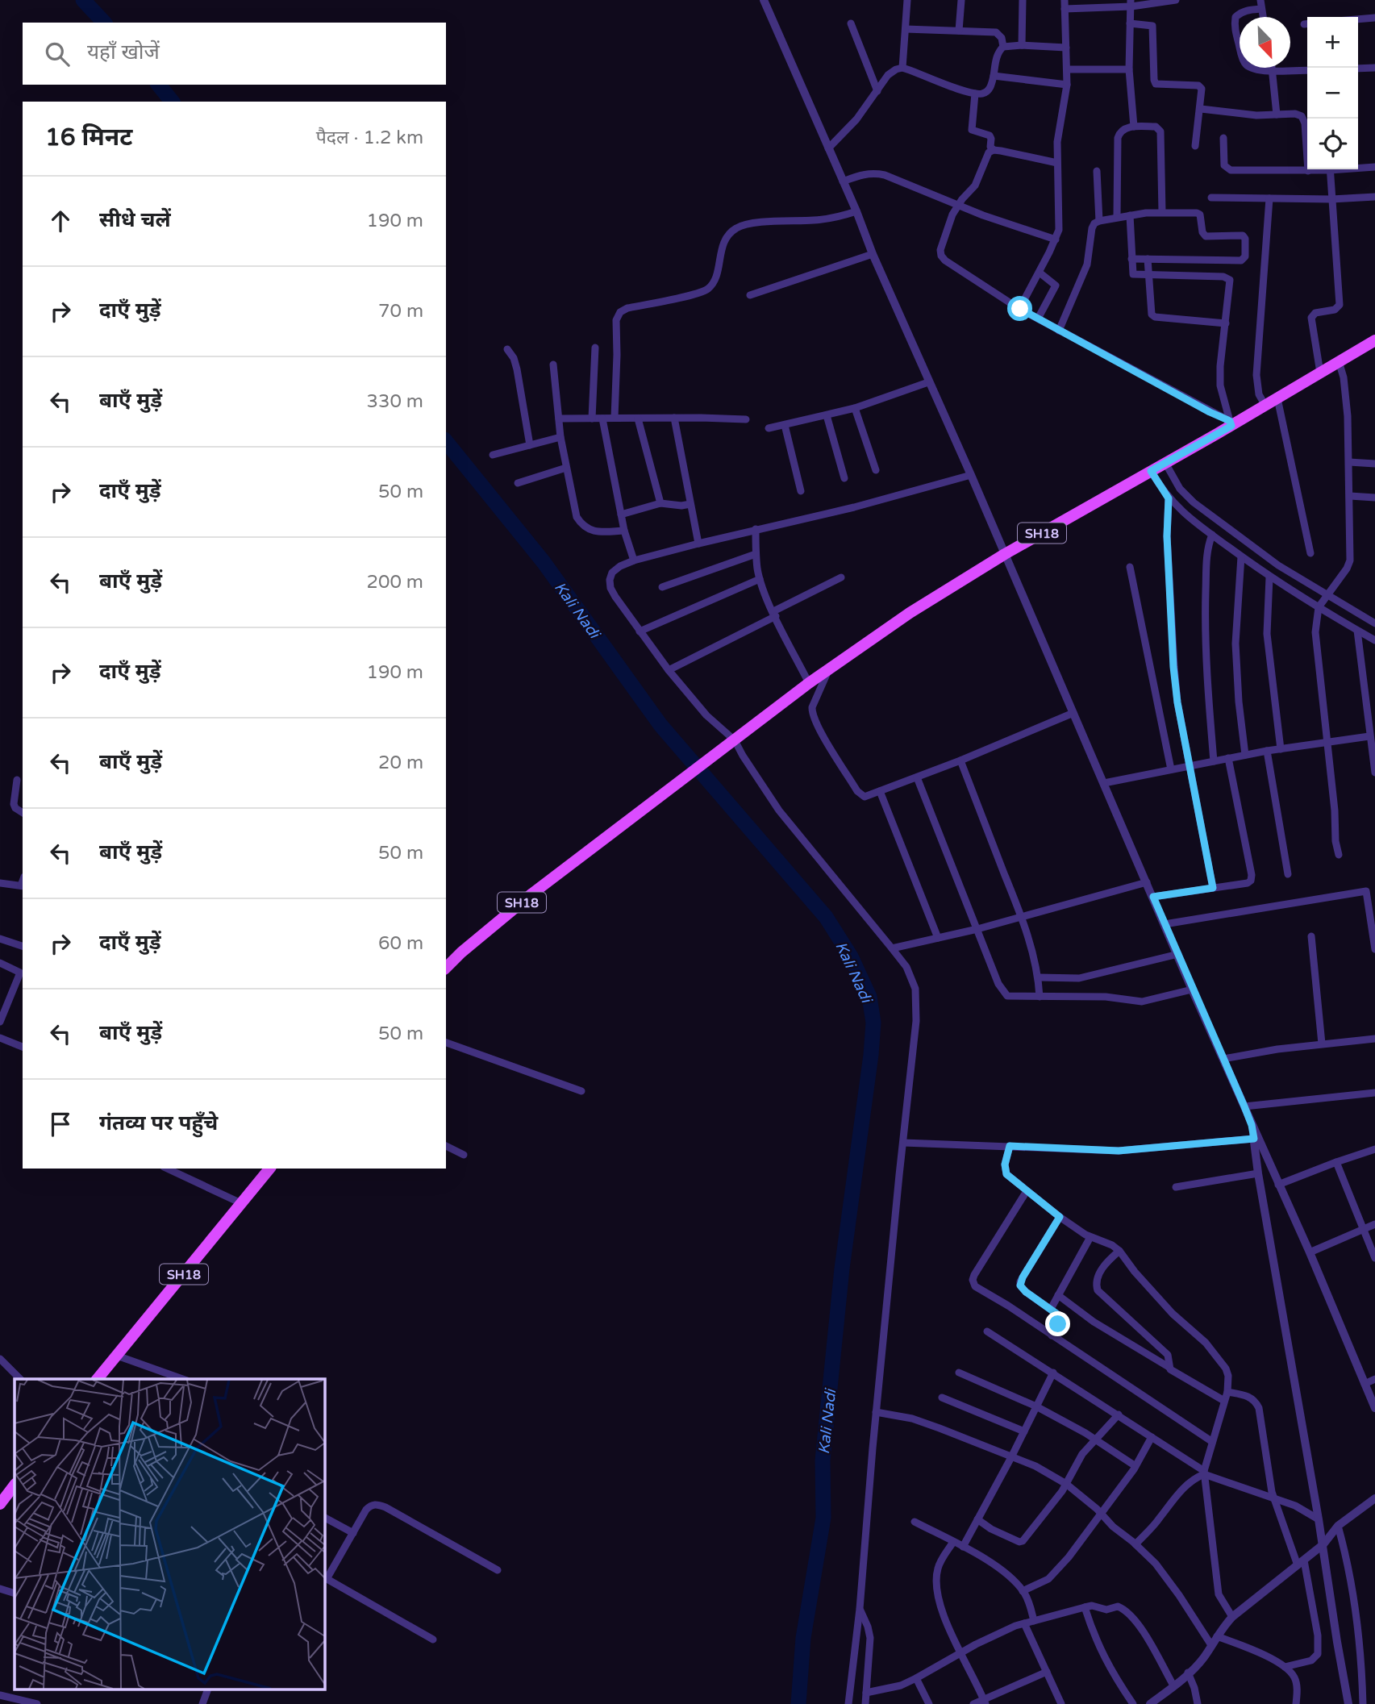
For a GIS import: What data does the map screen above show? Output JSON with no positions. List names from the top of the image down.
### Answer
{
  "streets": {
    "main road": ["SH18"]
  },
  "water": ["Kali Nadi"],
  "north": "bottom right",
  "page": {
    "map_buttons": ["+", "−"],
    "search": "यहाँ खोजें",
    "heading": ["16 मिनट", "पैदल · 1.2 km"],
    "list": [
      ["सीधे चलें", "190 m"],
      ["दाएँ मुड़ें", "70 m"],
      ["बाएँ मुड़ें", "330 m"],
      ["दाएँ मुड़ें", "50 m"],
      ["बाएँ मुड़ें", "200 m"],
      ["दाएँ मुड़ें", "190 m"],
      ["बाएँ मुड़ें", "20 m"],
      ["बाएँ मुड़ें", "50 m"],
      ["दाएँ मुड़ें", "60 m"],
      ["बाएँ मुड़ें", "50 m"],
      "गंतव्य पर पहुँचे"
    ]
  }
}
